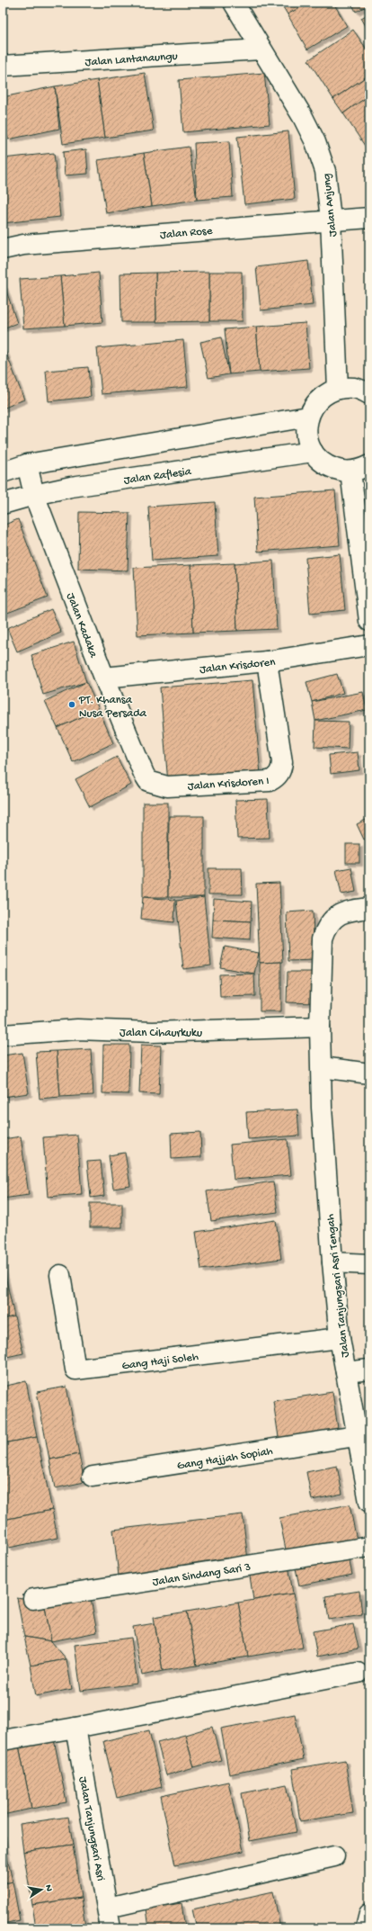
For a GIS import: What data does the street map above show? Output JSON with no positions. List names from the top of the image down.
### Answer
{
  "streets": {
    "street": [
      "Jalan Lantanaungu",
      "Jalan Anjung",
      "Jalan Rose",
      "Jalan Raflesia",
      "Jalan Kadaka",
      "Jalan Krisdoren",
      "Jalan Krisdoren I",
      "Jalan Cihaurkuku",
      "Jalan Tanjungsari Asri Tengah",
      "Gang Haji Soleh",
      "Gang Hajjah Sopiah",
      "Jalan Sindang Sari 3",
      "Jalan Tanjungsari Asri"
    ]
  },
  "crossings": [
    ["Jalan Lantanaungu", "Jalan Anjung"],
    ["Jalan Anjung", "Jalan Rose"],
    ["Jalan Raflesia", "Jalan Kadaka"],
    ["Jalan Kadaka", "Jalan Krisdoren"],
    ["Jalan Kadaka", "Jalan Krisdoren I"],
    ["Jalan Krisdoren", "Jalan Krisdoren I"],
    ["Jalan Cihaurkuku", "Jalan Tanjungsari Asri Tengah"],
    ["Jalan Tanjungsari Asri Tengah", "Gang Haji Soleh"],
    ["Jalan Tanjungsari Asri Tengah", "Gang Hajjah Sopiah"]
  ],
  "places": ["PT. Khansa Nusa Persada"],
  "north": "right"
}
